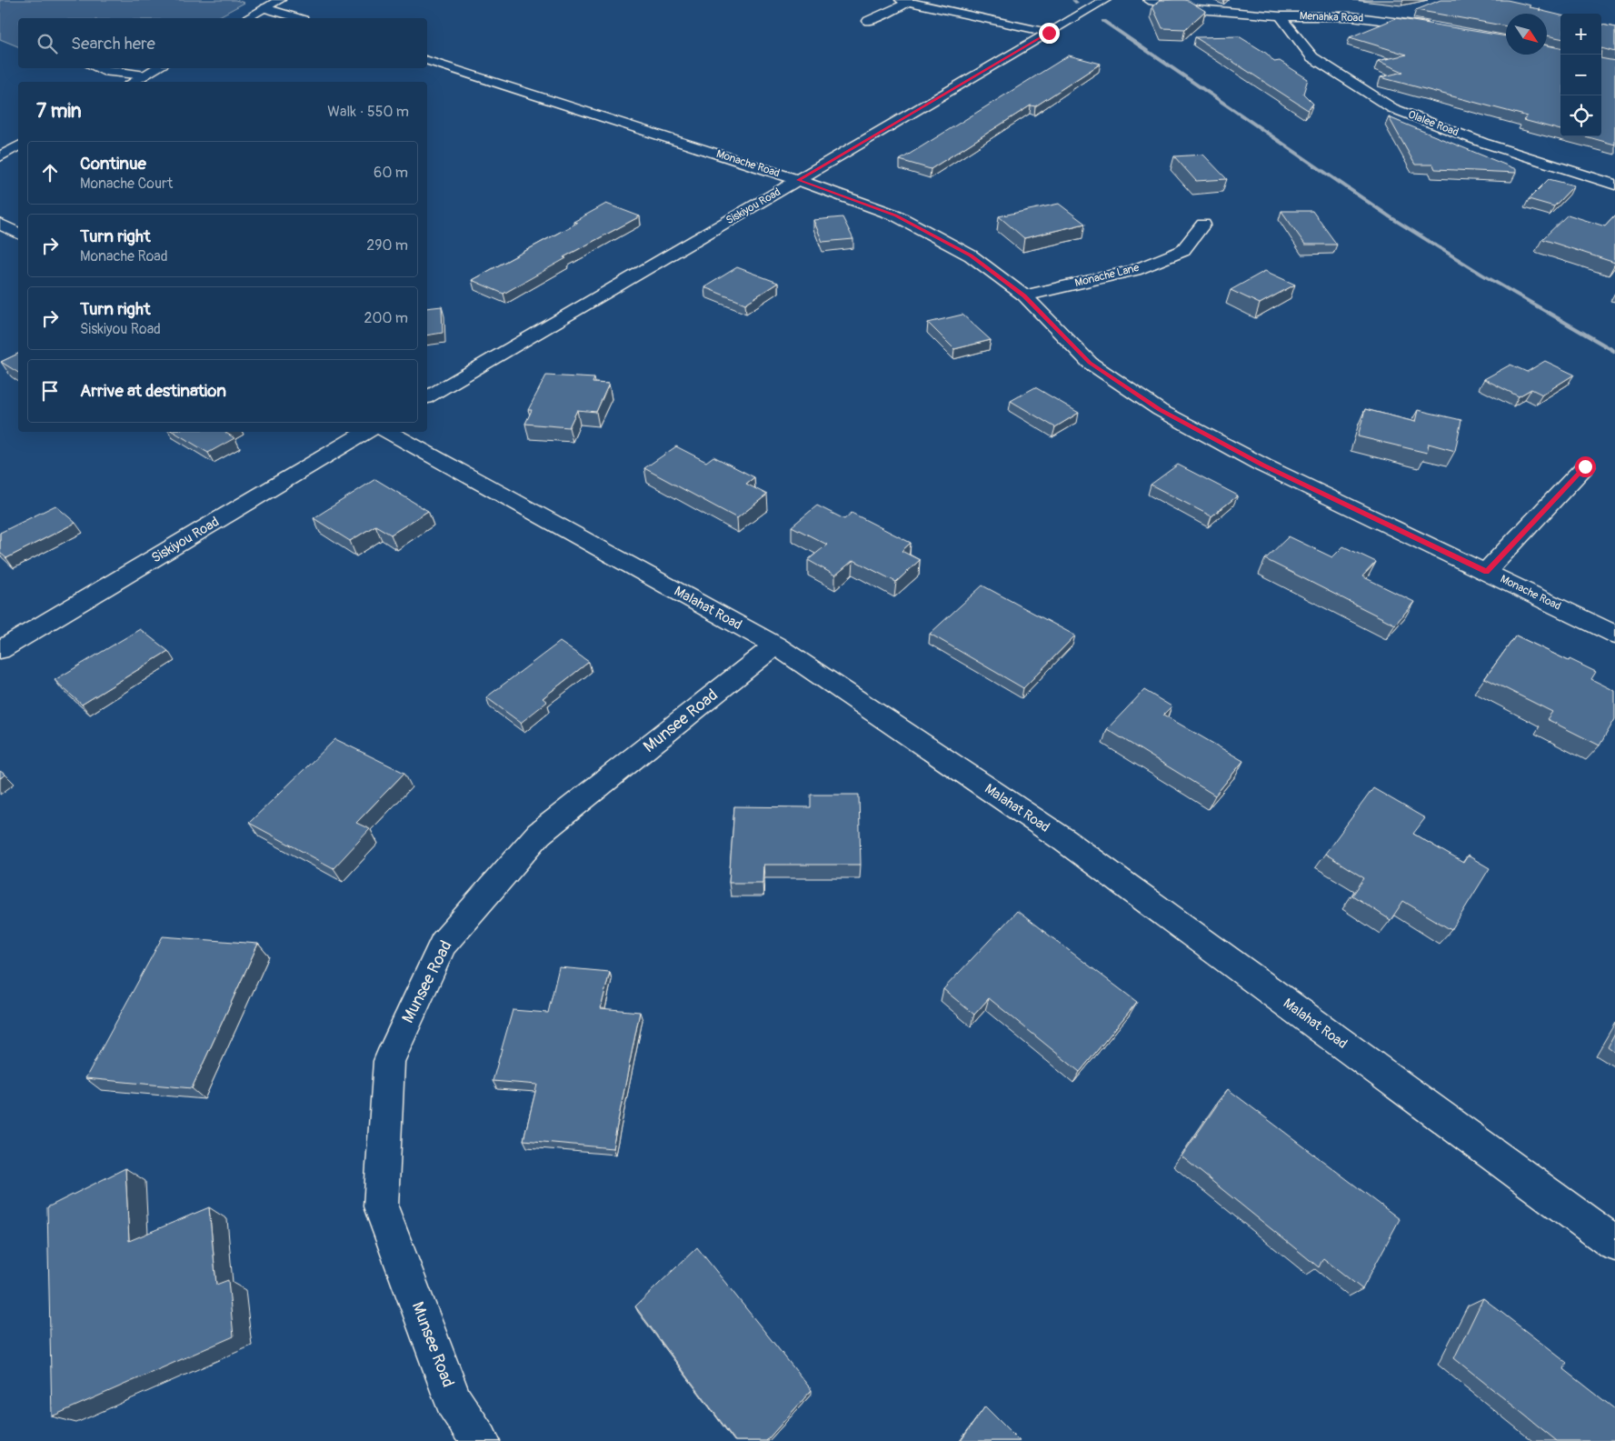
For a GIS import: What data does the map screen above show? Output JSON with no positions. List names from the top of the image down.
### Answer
{
  "streets": {
    "street": [
      "Menahka Road",
      "Olalee Road",
      "Monache Road",
      "Siskiyou Road",
      "Monache Lane",
      "Malahat Road",
      "Munsee Road"
    ]
  },
  "crossings": [
    ["Menahka Road", "Olalee Road"],
    ["Monache Road", "Siskiyou Road"],
    ["Monache Road", "Monache Lane"],
    ["Malahat Road", "Munsee Road"]
  ],
  "north": "bottom right",
  "page": {
    "map_buttons": ["+", "−"],
    "search": "Search here",
    "heading": ["7 min", "Walk · 550 m"],
    "list": [
      ["Continue", "Monache Court", "60 m"],
      ["Turn right", "Monache Road", "290 m"],
      ["Turn right", "Siskiyou Road", "200 m"],
      "Arrive at destination"
    ]
  }
}
